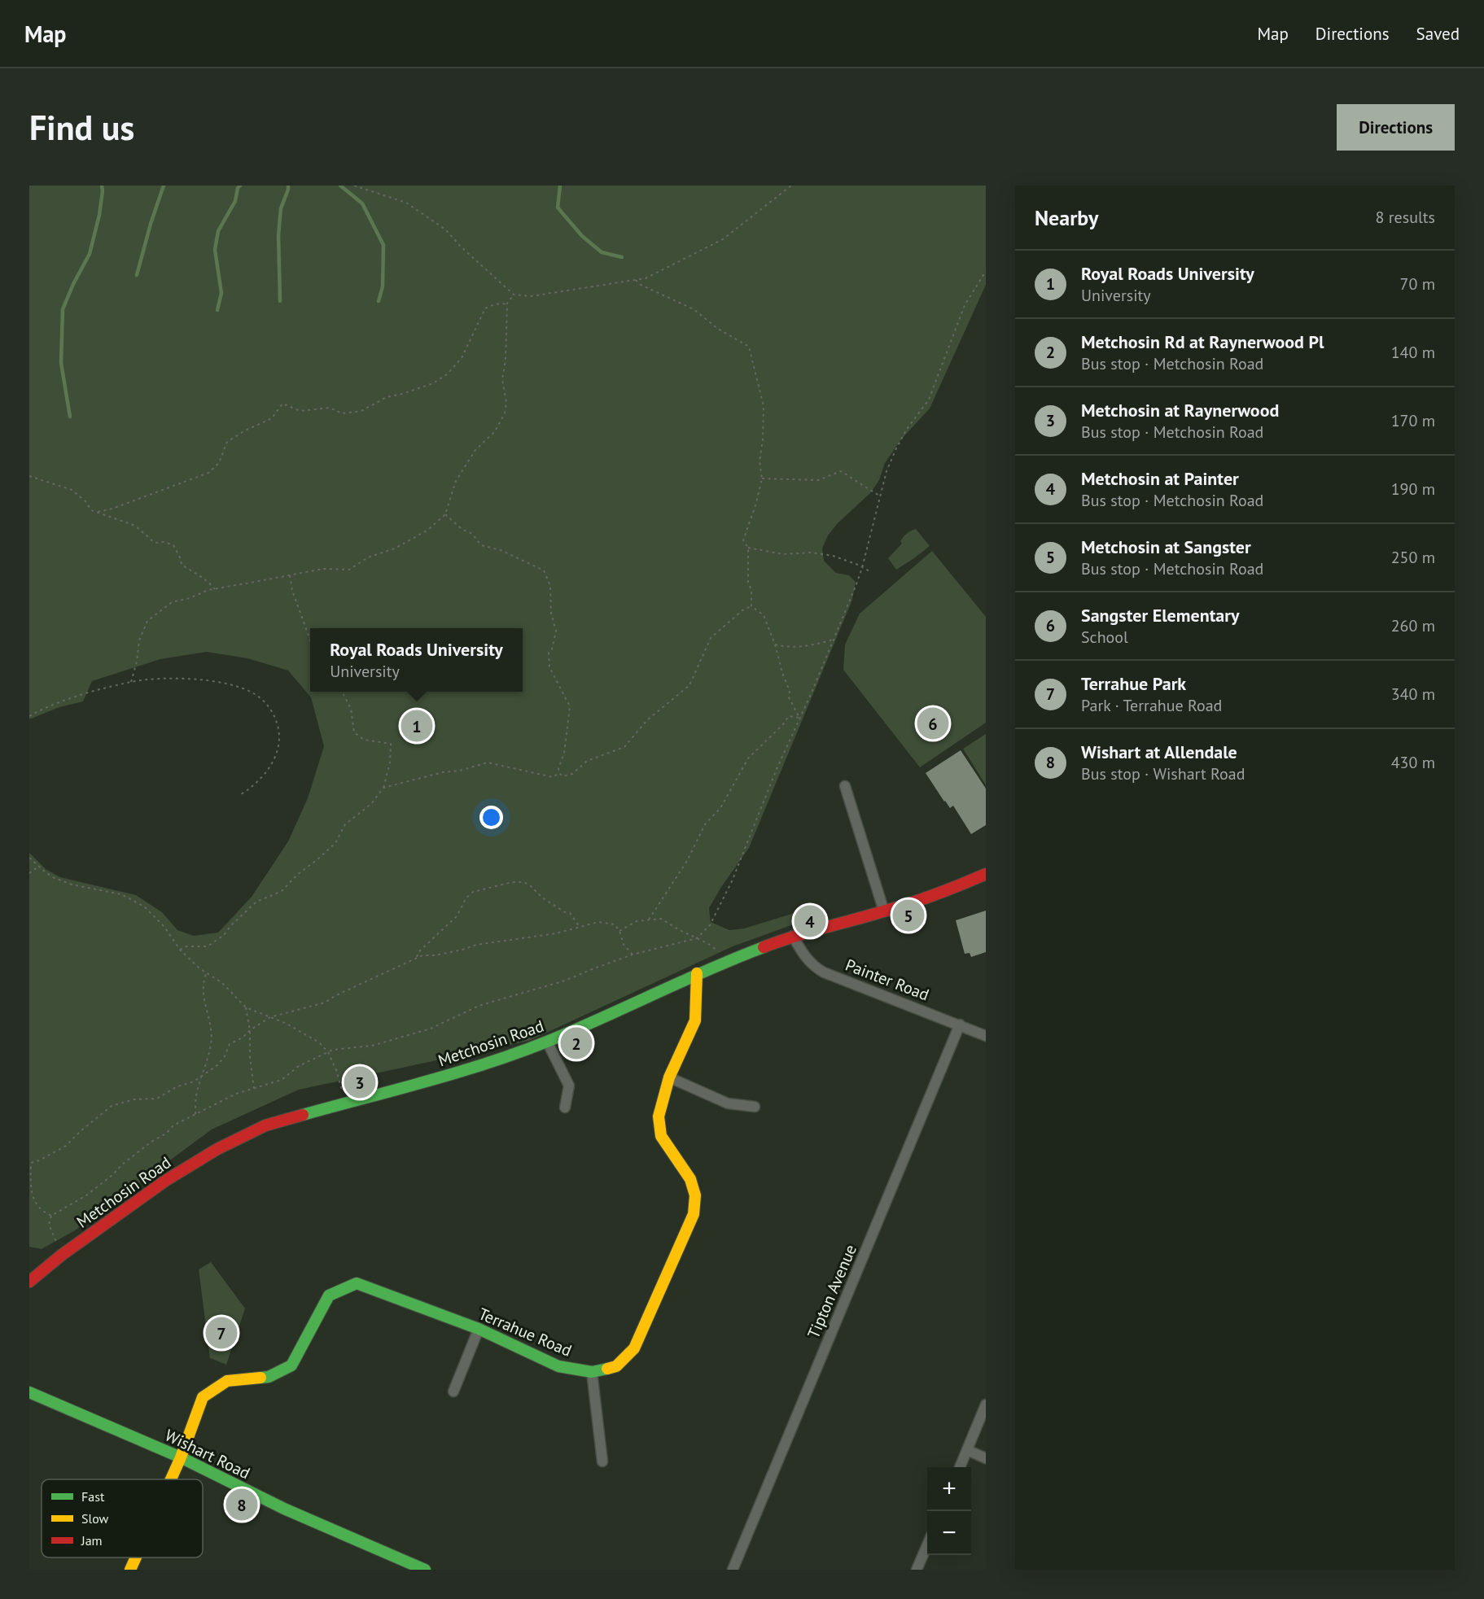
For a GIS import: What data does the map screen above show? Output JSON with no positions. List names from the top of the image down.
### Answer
{
  "streets": {
    "street": [
      "Painter Road",
      "Metchosin Road",
      "Tipton Avenue",
      "Terrahue Road",
      "Wishart Road"
    ]
  },
  "crossings": [
    ["Painter Road", "Metchosin Road"],
    ["Painter Road", "Tipton Avenue"],
    ["Metchosin Road", "Terrahue Road"],
    ["Terrahue Road", "Wishart Road"]
  ],
  "legend": ["Fast", "Slow", "Jam"],
  "page": {
    "header": "Map",
    "nav": ["Map", "Directions", "Saved"],
    "buttons": "Directions",
    "title": "Find us",
    "heading": ["Nearby", "8 results"],
    "list": [
      {
        "mark": "1",
        "name": "Royal Roads University",
        "note": "University",
        "value": "70 m"
      },
      {
        "mark": "2",
        "name": "Metchosin Rd at Raynerwood Pl",
        "note": "Bus stop · Metchosin Road",
        "value": "140 m"
      },
      {
        "mark": "3",
        "name": "Metchosin at Raynerwood",
        "note": "Bus stop · Metchosin Road",
        "value": "170 m"
      },
      {
        "mark": "4",
        "name": "Metchosin at Painter",
        "note": "Bus stop · Metchosin Road",
        "value": "190 m"
      },
      {
        "mark": "5",
        "name": "Metchosin at Sangster",
        "note": "Bus stop · Metchosin Road",
        "value": "250 m"
      },
      {
        "mark": "6",
        "name": "Sangster Elementary",
        "note": "School",
        "value": "260 m"
      },
      {
        "mark": "7",
        "name": "Terrahue Park",
        "note": "Park · Terrahue Road",
        "value": "340 m"
      },
      {
        "mark": "8",
        "name": "Wishart at Allendale",
        "note": "Bus stop · Wishart Road",
        "value": "430 m"
      }
    ],
    "popup": ["Royal Roads University", "University"],
    "pins": [
      "6",
      "1",
      "5",
      "4",
      "2",
      "3",
      "7",
      "8"
    ],
    "map_buttons": ["+", "−"]
  }
}
